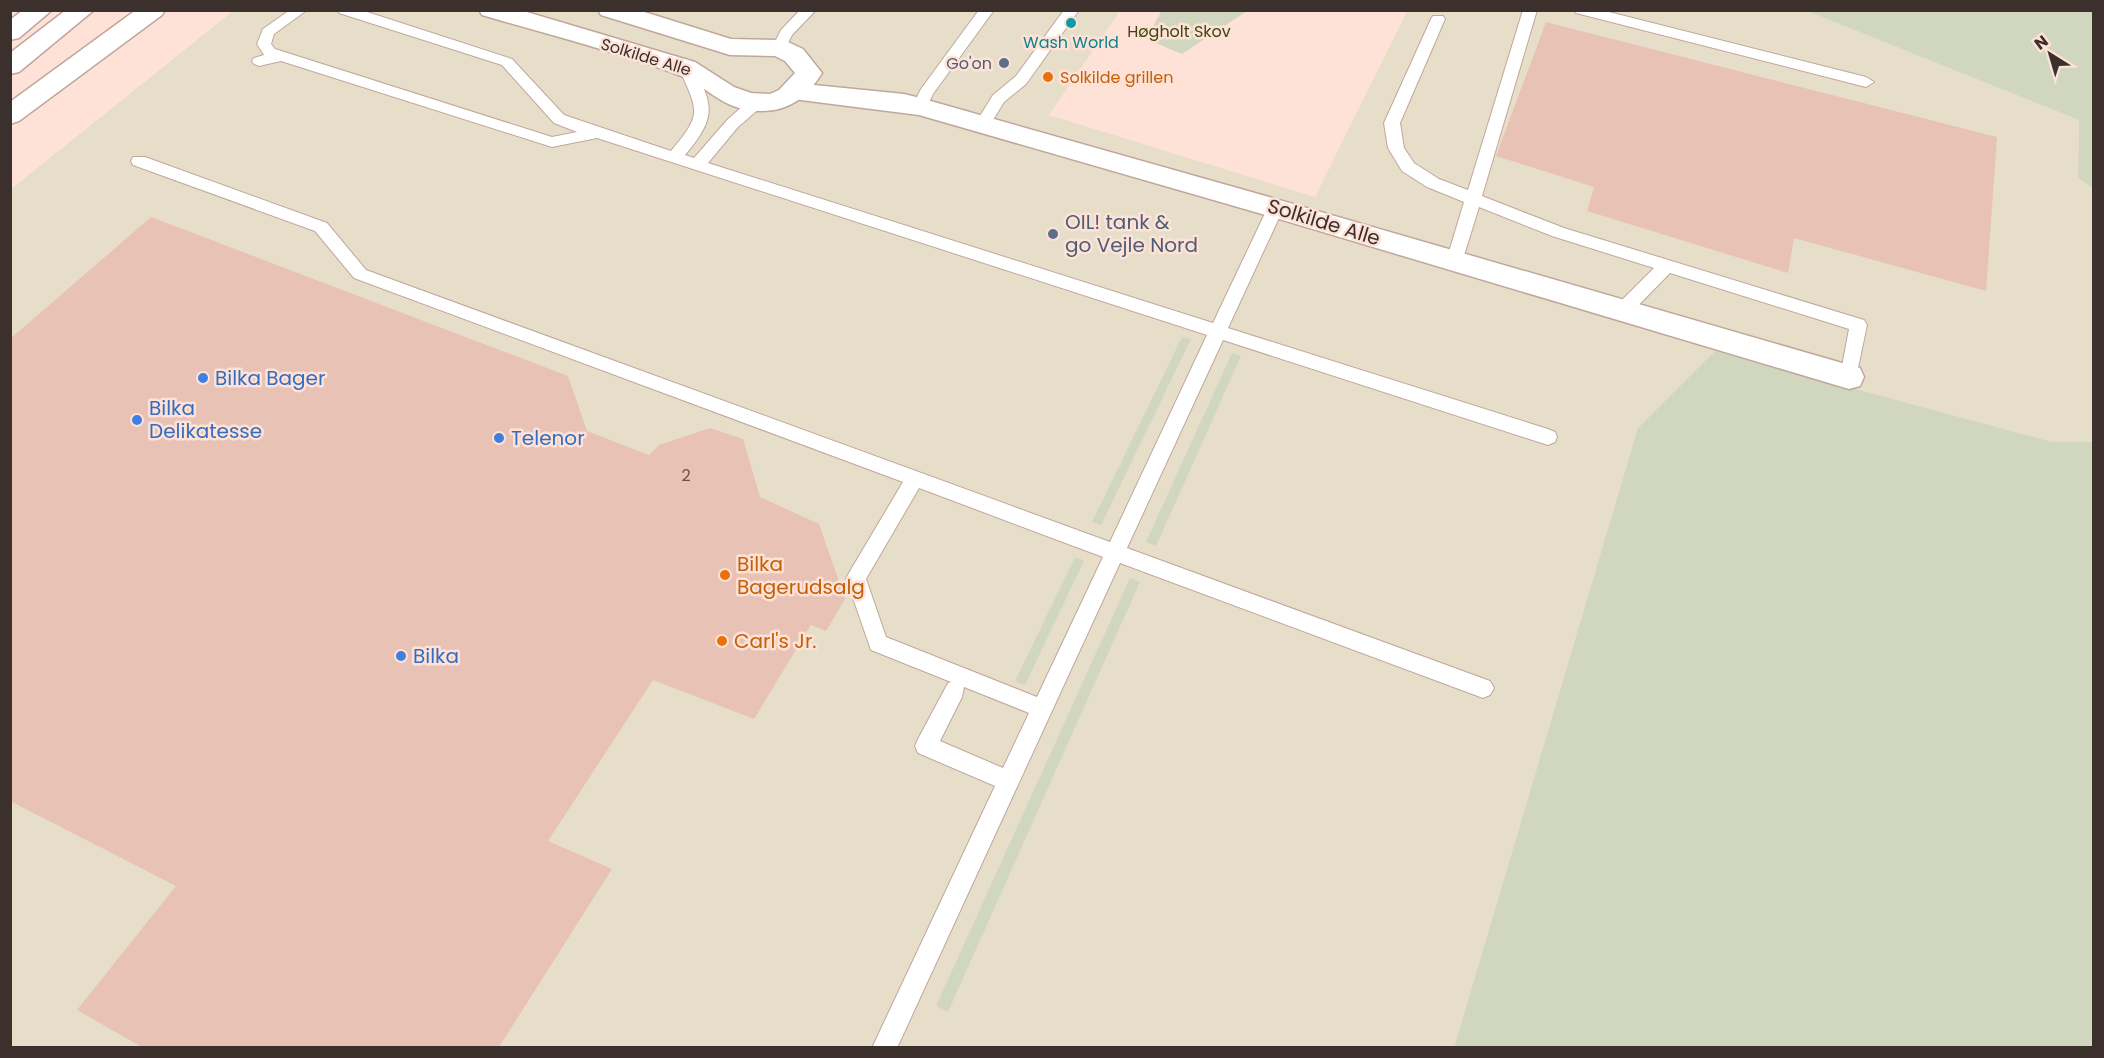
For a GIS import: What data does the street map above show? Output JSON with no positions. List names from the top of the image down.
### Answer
{
  "streets": {
    "street": ["Solkilde Alle"]
  },
  "parks": ["Høgholt Skov"],
  "places": [
    "Wash World",
    "Go'on",
    "Solkilde grillen",
    "OIL! tank & go Vejle Nord",
    "Bilka Bager",
    "Bilka Delikatesse",
    "Telenor",
    "Bilka Bagerudsalg",
    "Carl's Jr.",
    "Bilka"
  ],
  "house_numbers": ["2"],
  "north": "top left"
}
